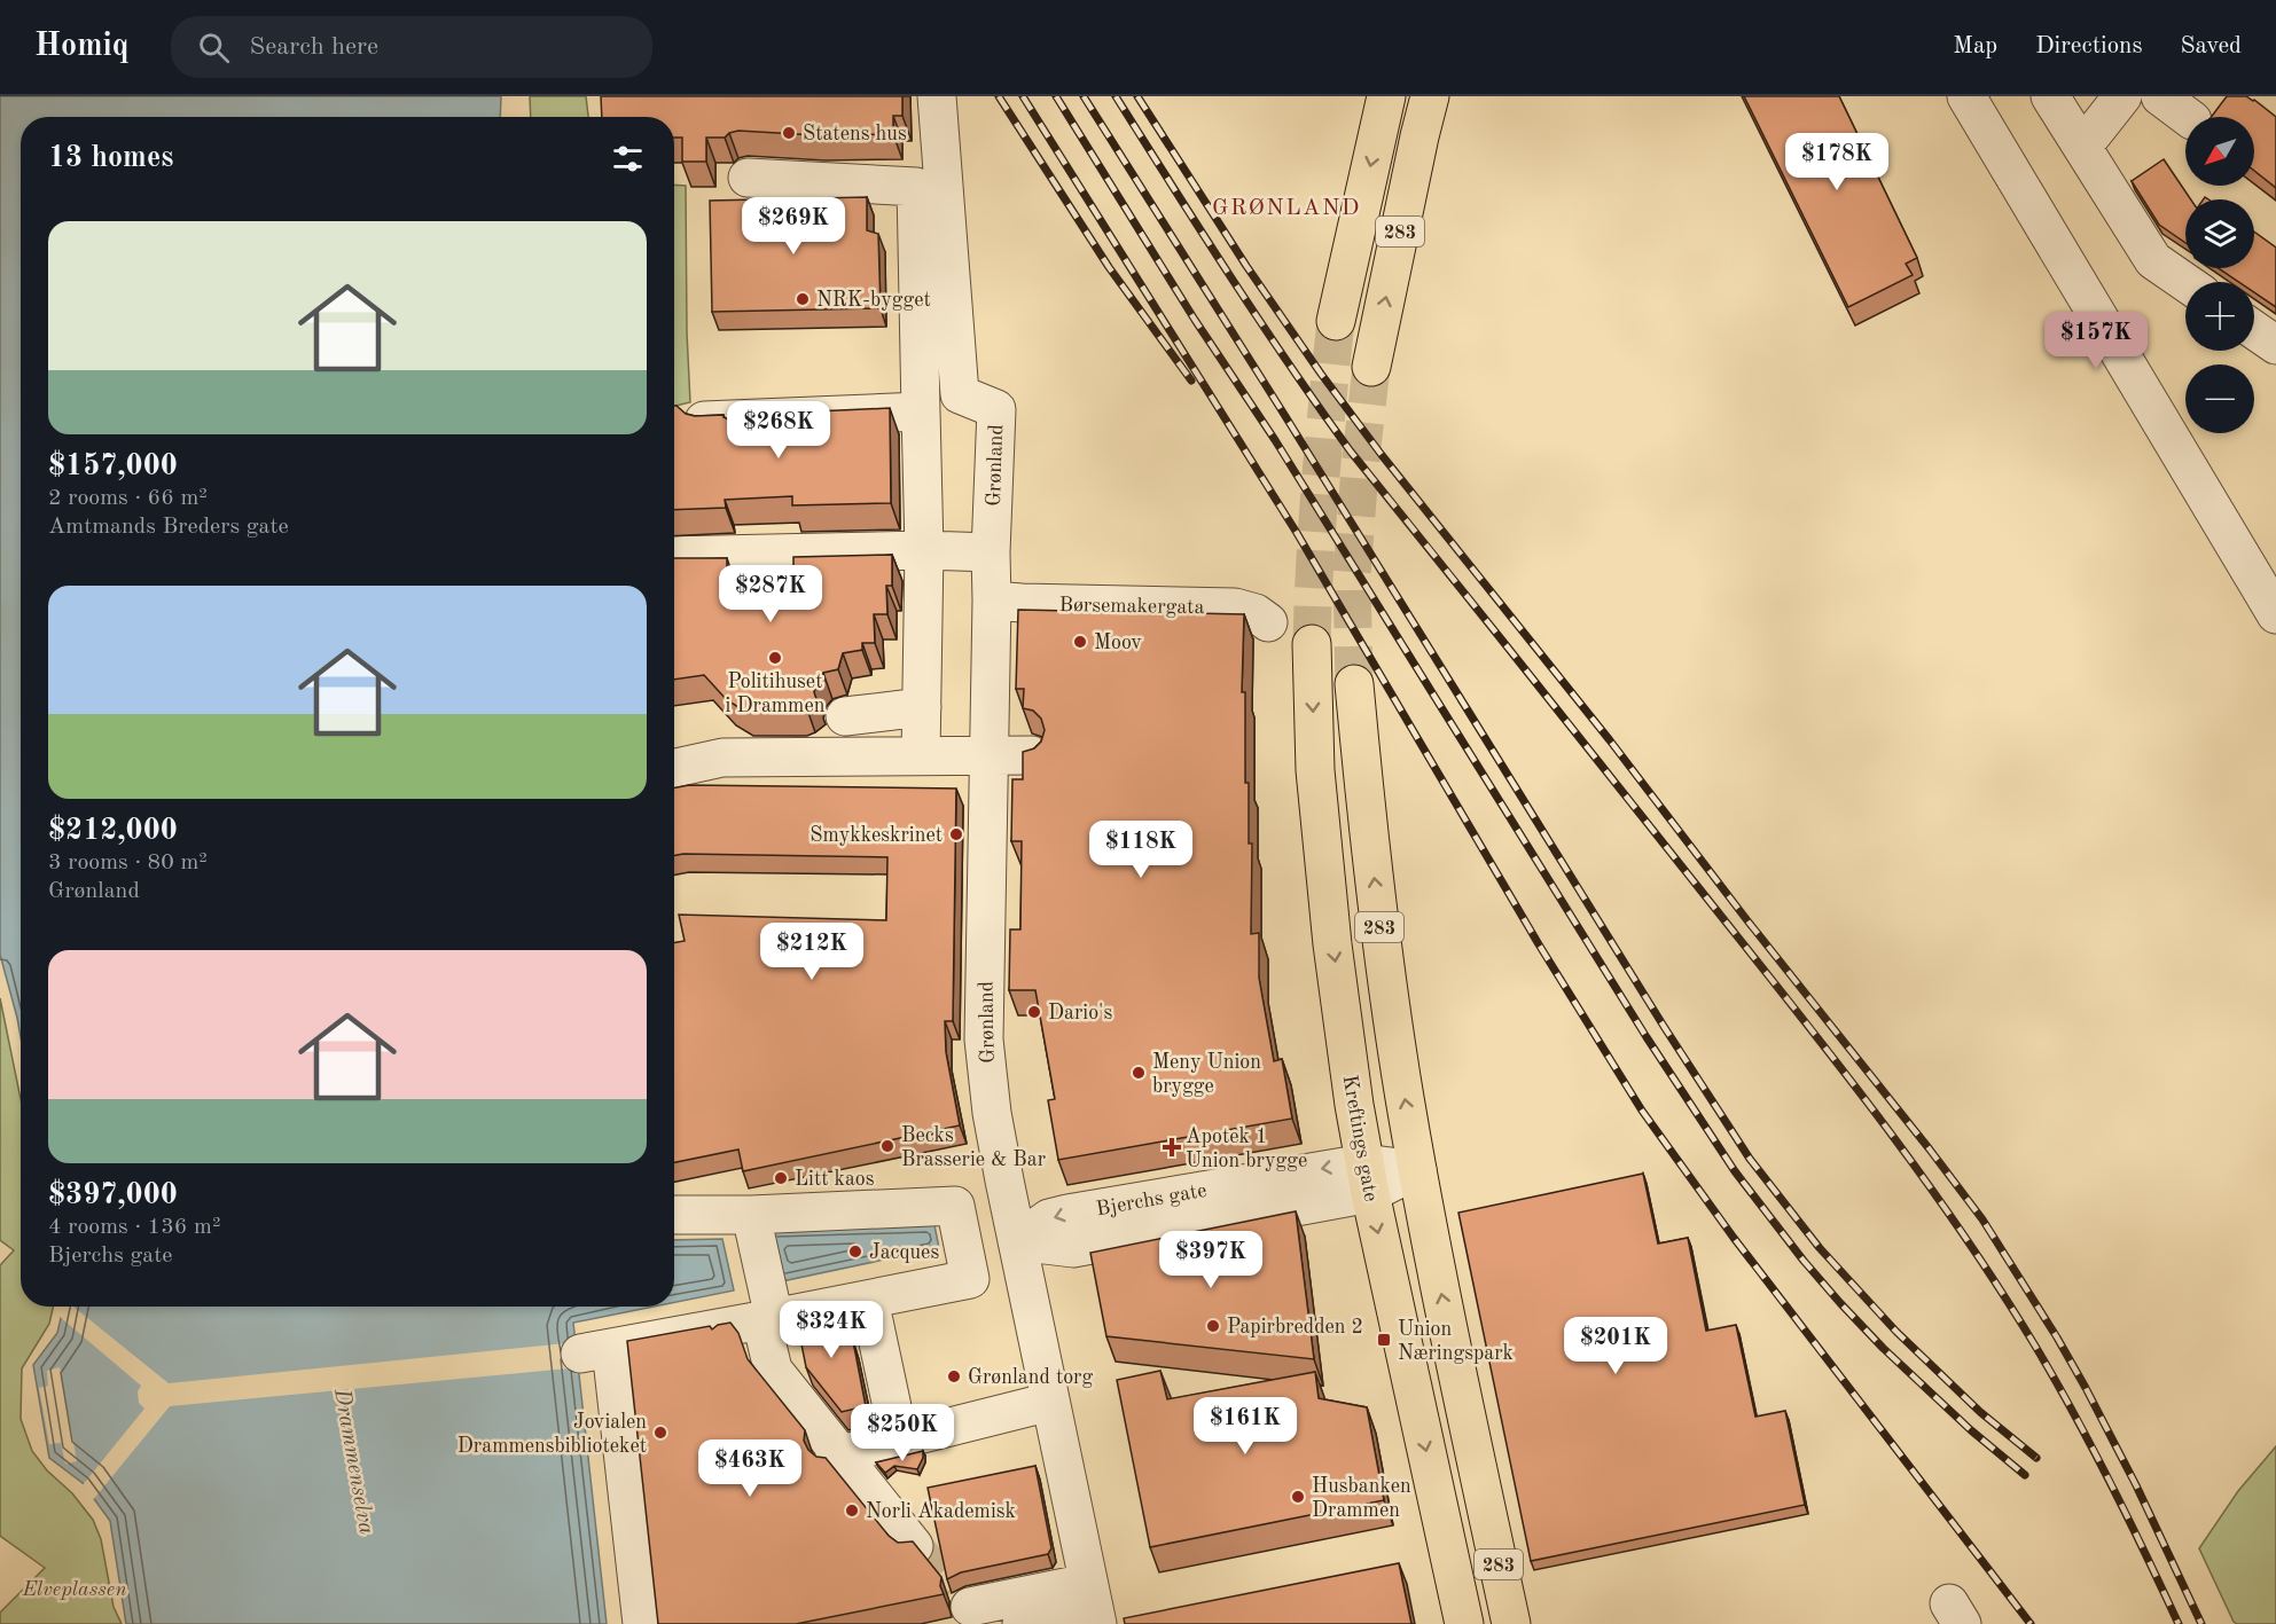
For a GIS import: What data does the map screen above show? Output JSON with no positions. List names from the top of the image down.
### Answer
{
  "streets": {
    "main road": ["283", "Kreftings gate"],
    "street": ["Grønland", "Børsemakergata", "Bjerchs gate"]
  },
  "crossings": [
    ["283", "Bjerchs gate"],
    ["Grønland", "Børsemakergata"],
    ["Grønland", "Bjerchs gate"],
    ["Kreftings gate", "Bjerchs gate"]
  ],
  "districts": ["GRØNLAND"],
  "water": ["Drammenselva"],
  "parks": ["Elveplassen"],
  "places": {
    "other": [
      "Statens hus",
      "NRK-bygget",
      "Moov",
      "Politihuset i Drammen",
      "Smykkeskrinet",
      "Dario's",
      "Meny Union brygge",
      "Becks Brasserie & Bar",
      "Litt kaos",
      "Jacques",
      "Papirbredden 2",
      "Grønland torg",
      "Jovialen Drammensbiblioteket",
      "Husbanken Drammen",
      "Norli Akademisk"
    ],
    "health": ["Apotek 1 Union brygge"],
    "transit": ["Union Næringspark"]
  },
  "north": "bottom left",
  "page": {
    "header": "Homiq",
    "search": "Search here",
    "nav": ["Map", "Directions", "Saved"],
    "map_buttons": ["+", "−"],
    "heading": "13 homes",
    "price": [
      "$178K",
      "$269K",
      "$157K",
      "$268K",
      "$287K",
      "$118K",
      "$212K",
      "$397K",
      "$324K",
      "$201K",
      "$161K",
      "$250K",
      "$463K"
    ],
    "list": [
      {
        "name": "$157,000",
        "note": "2 rooms · 66 m² · Amtmands Breders gate"
      },
      {
        "name": "$212,000",
        "note": "3 rooms · 80 m² · Grønland"
      },
      {
        "name": "$397,000",
        "note": "4 rooms · 136 m² · Bjerchs gate"
      }
    ]
  }
}
